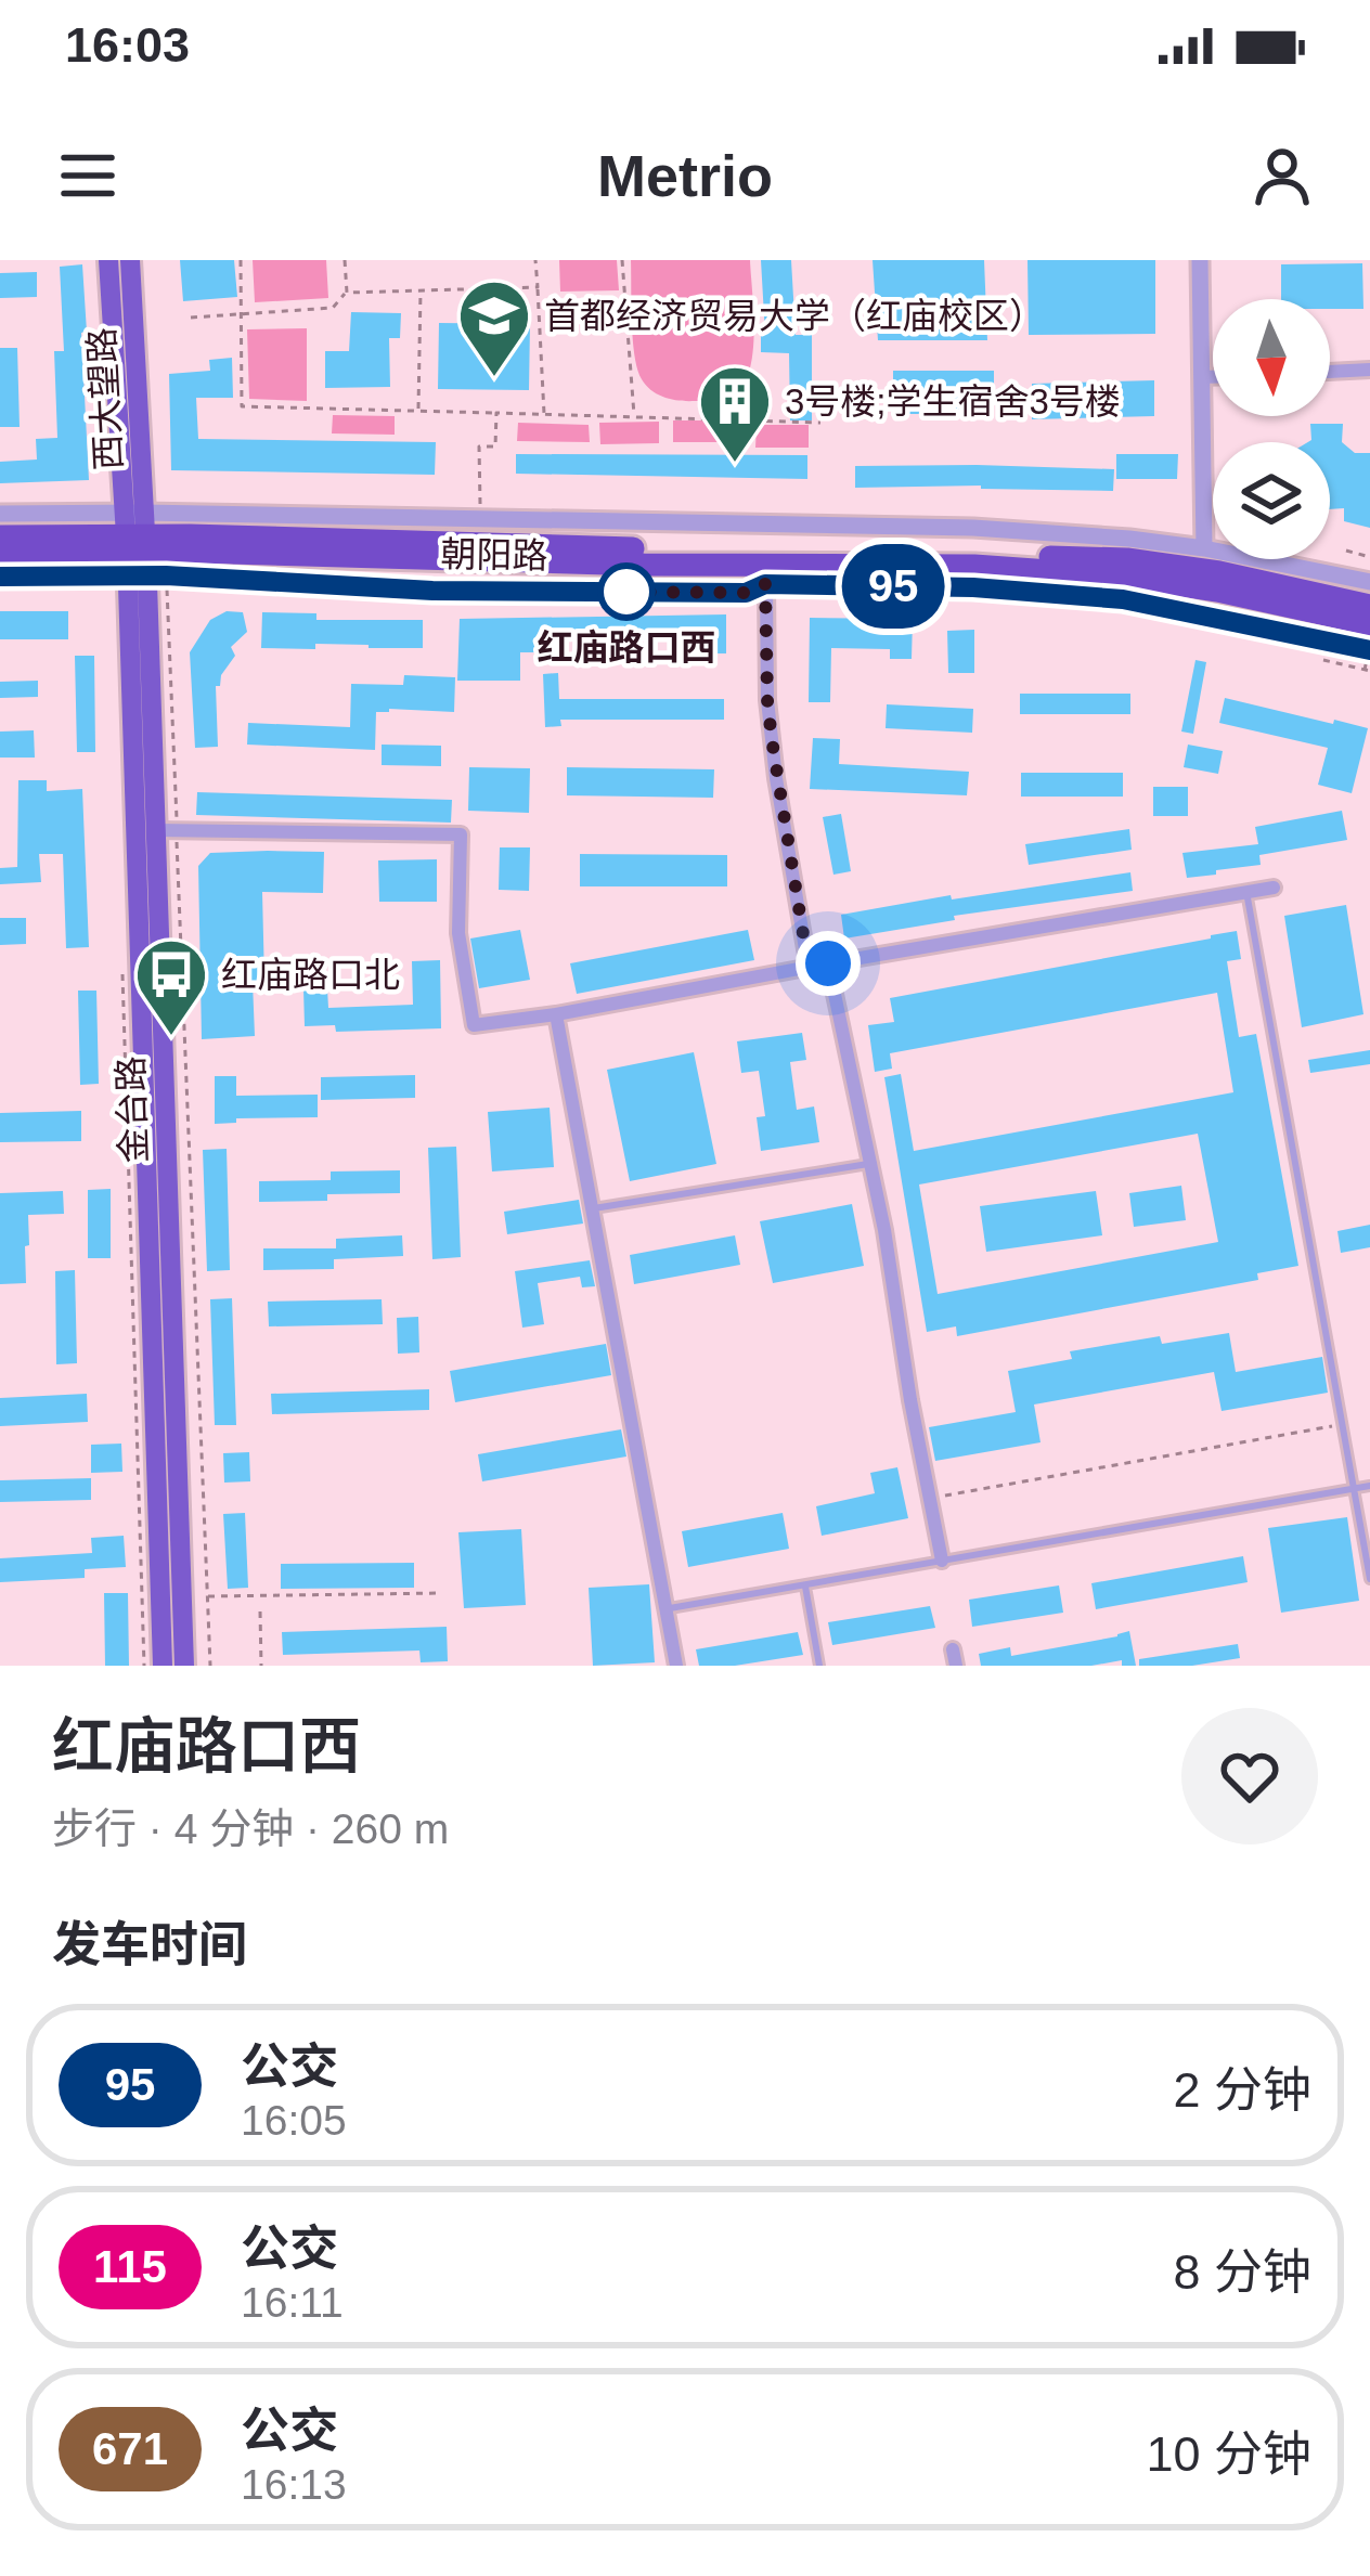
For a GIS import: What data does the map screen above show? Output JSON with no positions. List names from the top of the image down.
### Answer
{
  "streets": {
    "highway": ["朝阳路"],
    "main road": ["西大望路", "金台路"]
  },
  "crossings": [
    ["西大望路", "朝阳路"],
    ["西大望路", "金台路"],
    ["朝阳路", "金台路"]
  ],
  "places": {
    "school or university": ["首都经济贸易大学（红庙校区）"],
    "building": ["3号楼;学生宿舍3号楼"],
    "other": ["红庙路口西"],
    "bus stop": ["红庙路口北"]
  },
  "lines": ["bus line 95"],
  "north": "bottom",
  "page": {
    "status": "16:03",
    "header": "Metrio",
    "on_map": "95",
    "heading": [
      ["红庙路口西", "步行 · 4 分钟 · 260 m"],
      "发车时间"
    ],
    "list": [
      {
        "mark": "95",
        "name": "公交",
        "note": "16:05",
        "value": "2 分钟"
      },
      {
        "mark": "115",
        "name": "公交",
        "note": "16:11",
        "value": "8 分钟"
      },
      {
        "mark": "671",
        "name": "公交",
        "note": "16:13",
        "value": "10 分钟"
      }
    ]
  }
}
